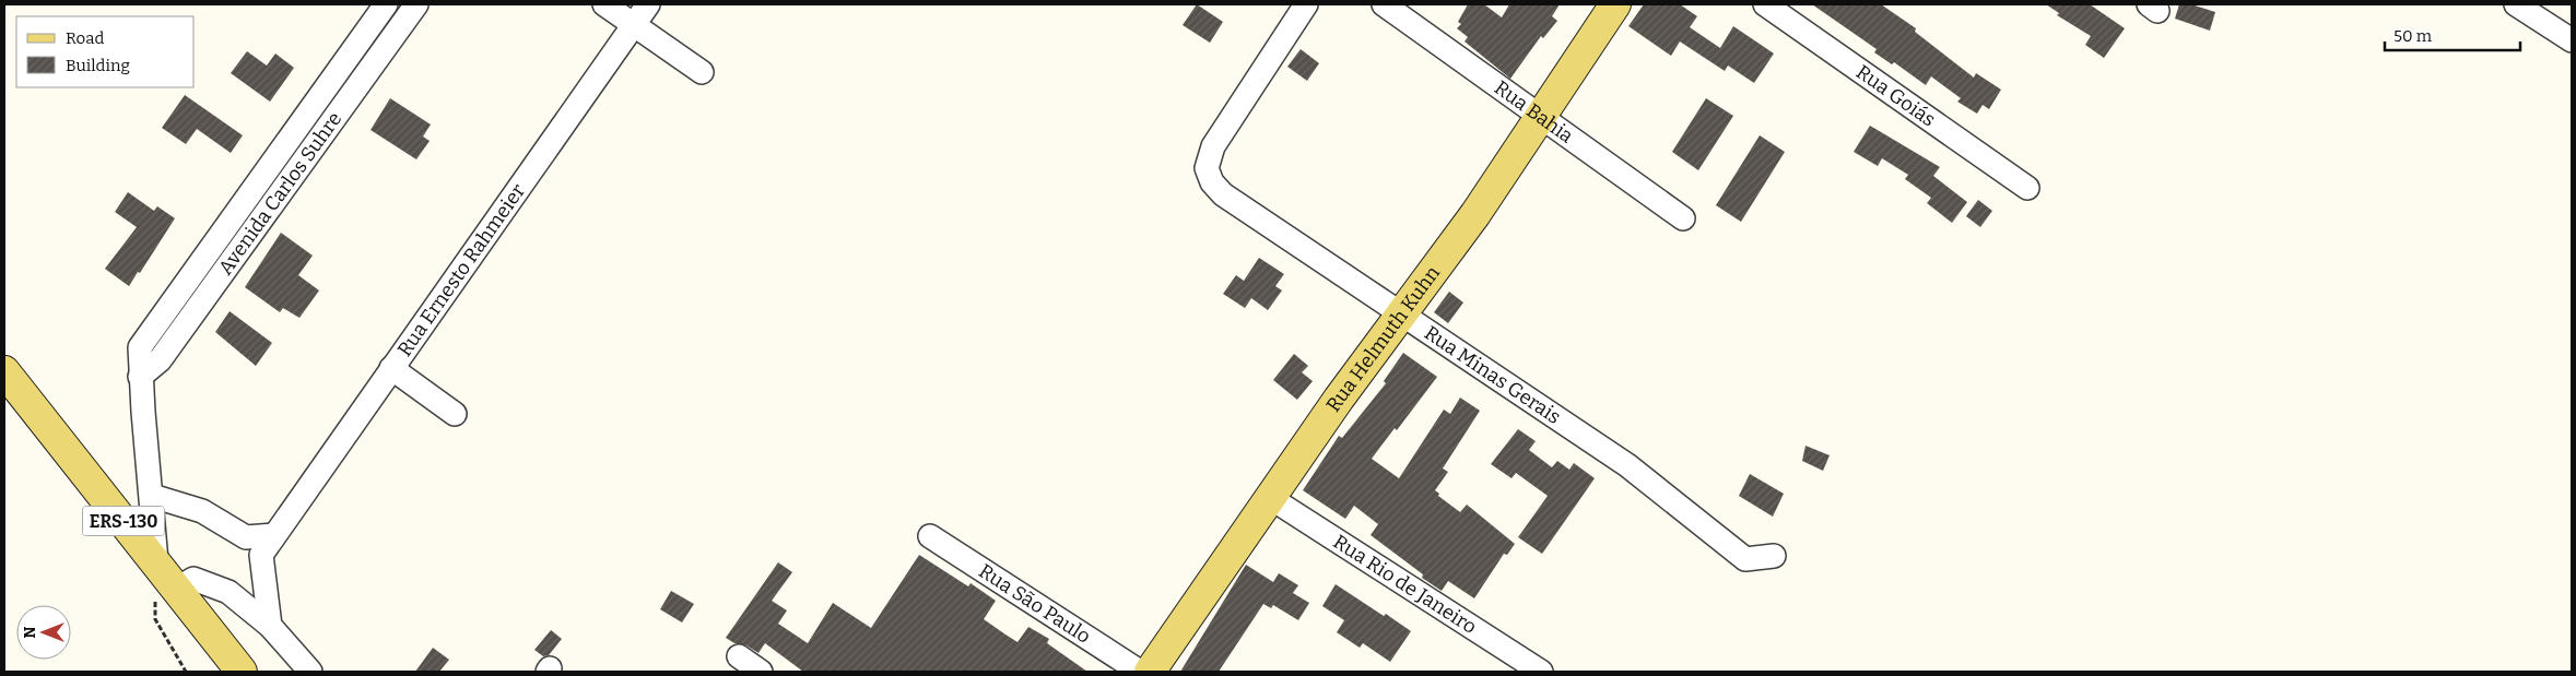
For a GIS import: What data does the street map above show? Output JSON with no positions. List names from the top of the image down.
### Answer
{
  "streets": {
    "main road": ["Rua Helmuth Kuhn", "ERS-130"],
    "street": [
      "Rua Goiás",
      "Rua Bahia",
      "Avenida Carlos Suhre",
      "Rua Ernesto Rahmeier",
      "Rua Minas Gerais",
      "Rua Rio de Janeiro",
      "Rua São Paulo"
    ]
  },
  "crossings": [
    ["Rua Bahia", "Rua Helmuth Kuhn"],
    ["Avenida Carlos Suhre", "ERS-130"],
    ["Rua Helmuth Kuhn", "Rua Minas Gerais"],
    ["Rua Helmuth Kuhn", "Rua Rio de Janeiro"]
  ],
  "legend": ["Road", "Building"],
  "scale_bar": "50 m",
  "north": "left"
}
